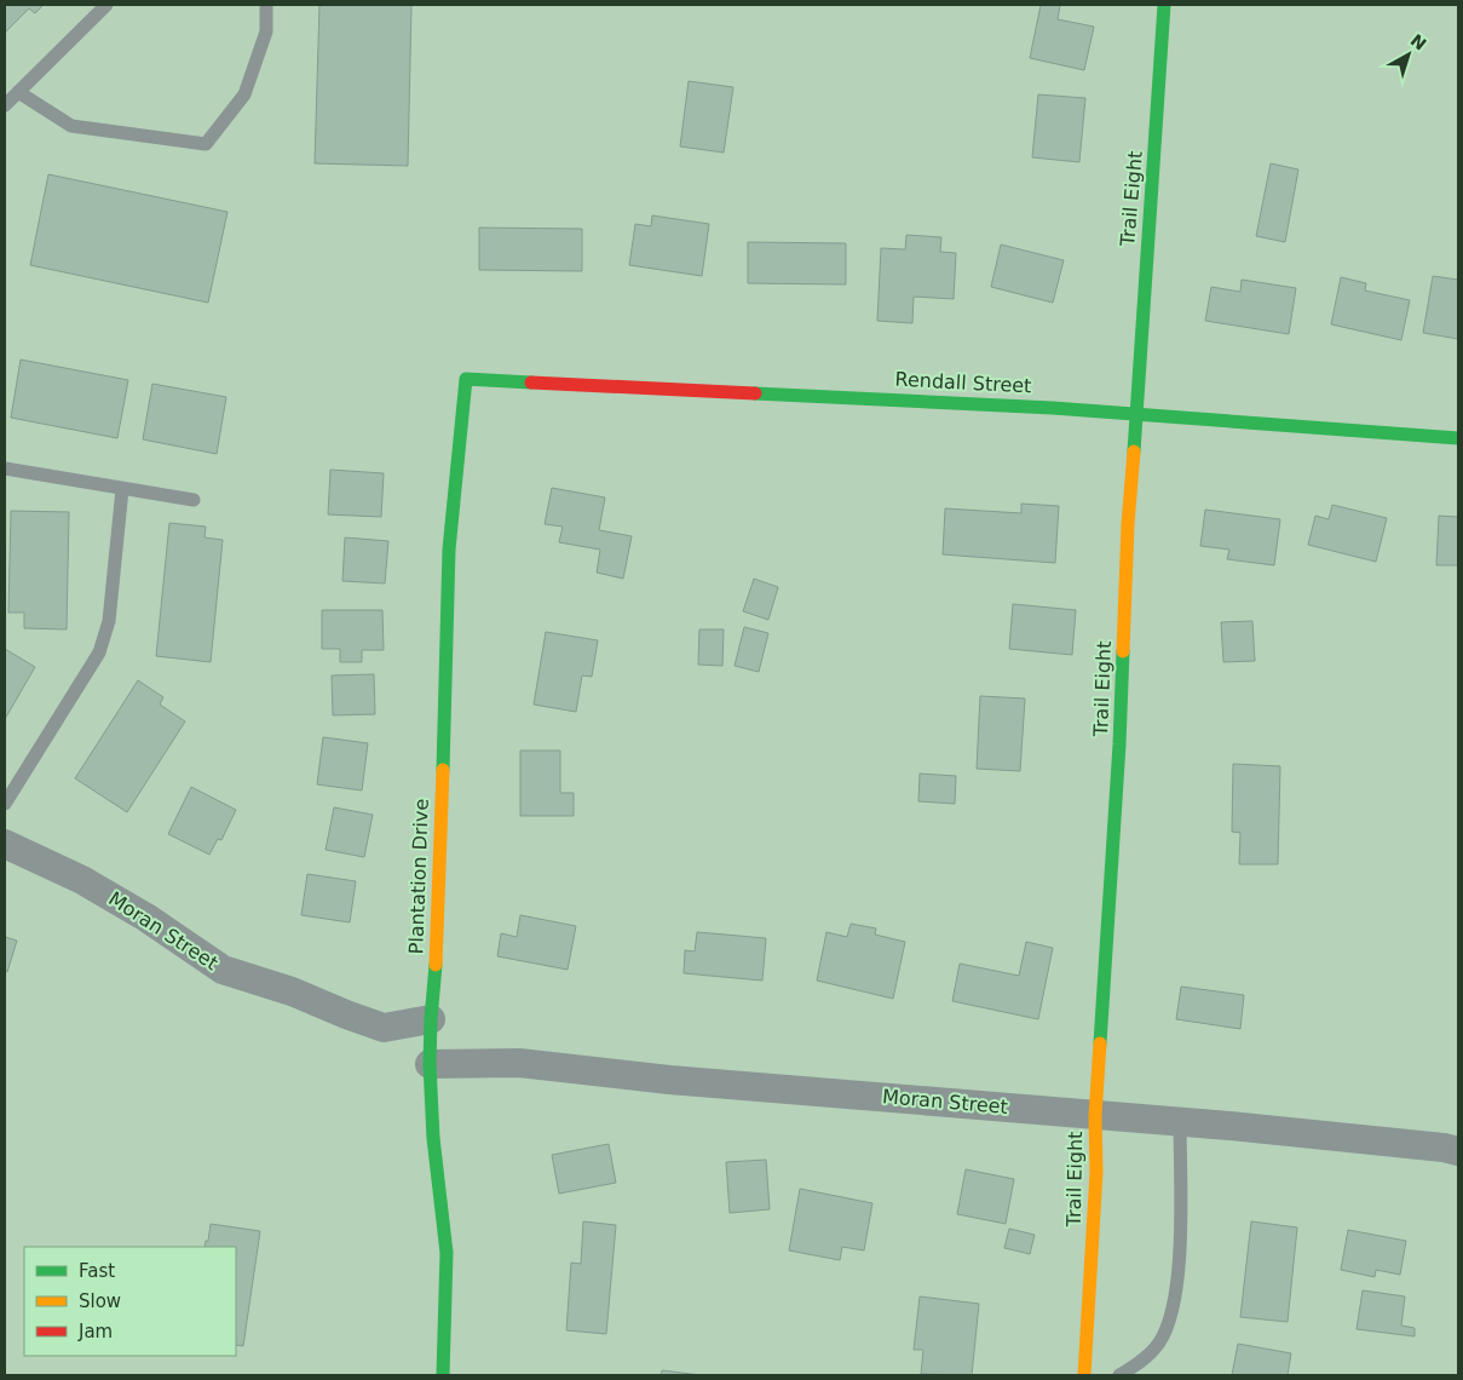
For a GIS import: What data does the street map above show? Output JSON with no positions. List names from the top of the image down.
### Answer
{
  "streets": {
    "street": [
      "Trail Eight",
      "Rendall Street",
      "Plantation Drive",
      "Moran Street"
    ]
  },
  "crossings": [
    ["Trail Eight", "Rendall Street"],
    ["Trail Eight", "Moran Street"],
    ["Rendall Street", "Plantation Drive"],
    ["Plantation Drive", "Moran Street"]
  ],
  "legend": ["Fast", "Slow", "Jam"],
  "north": "top right"
}
